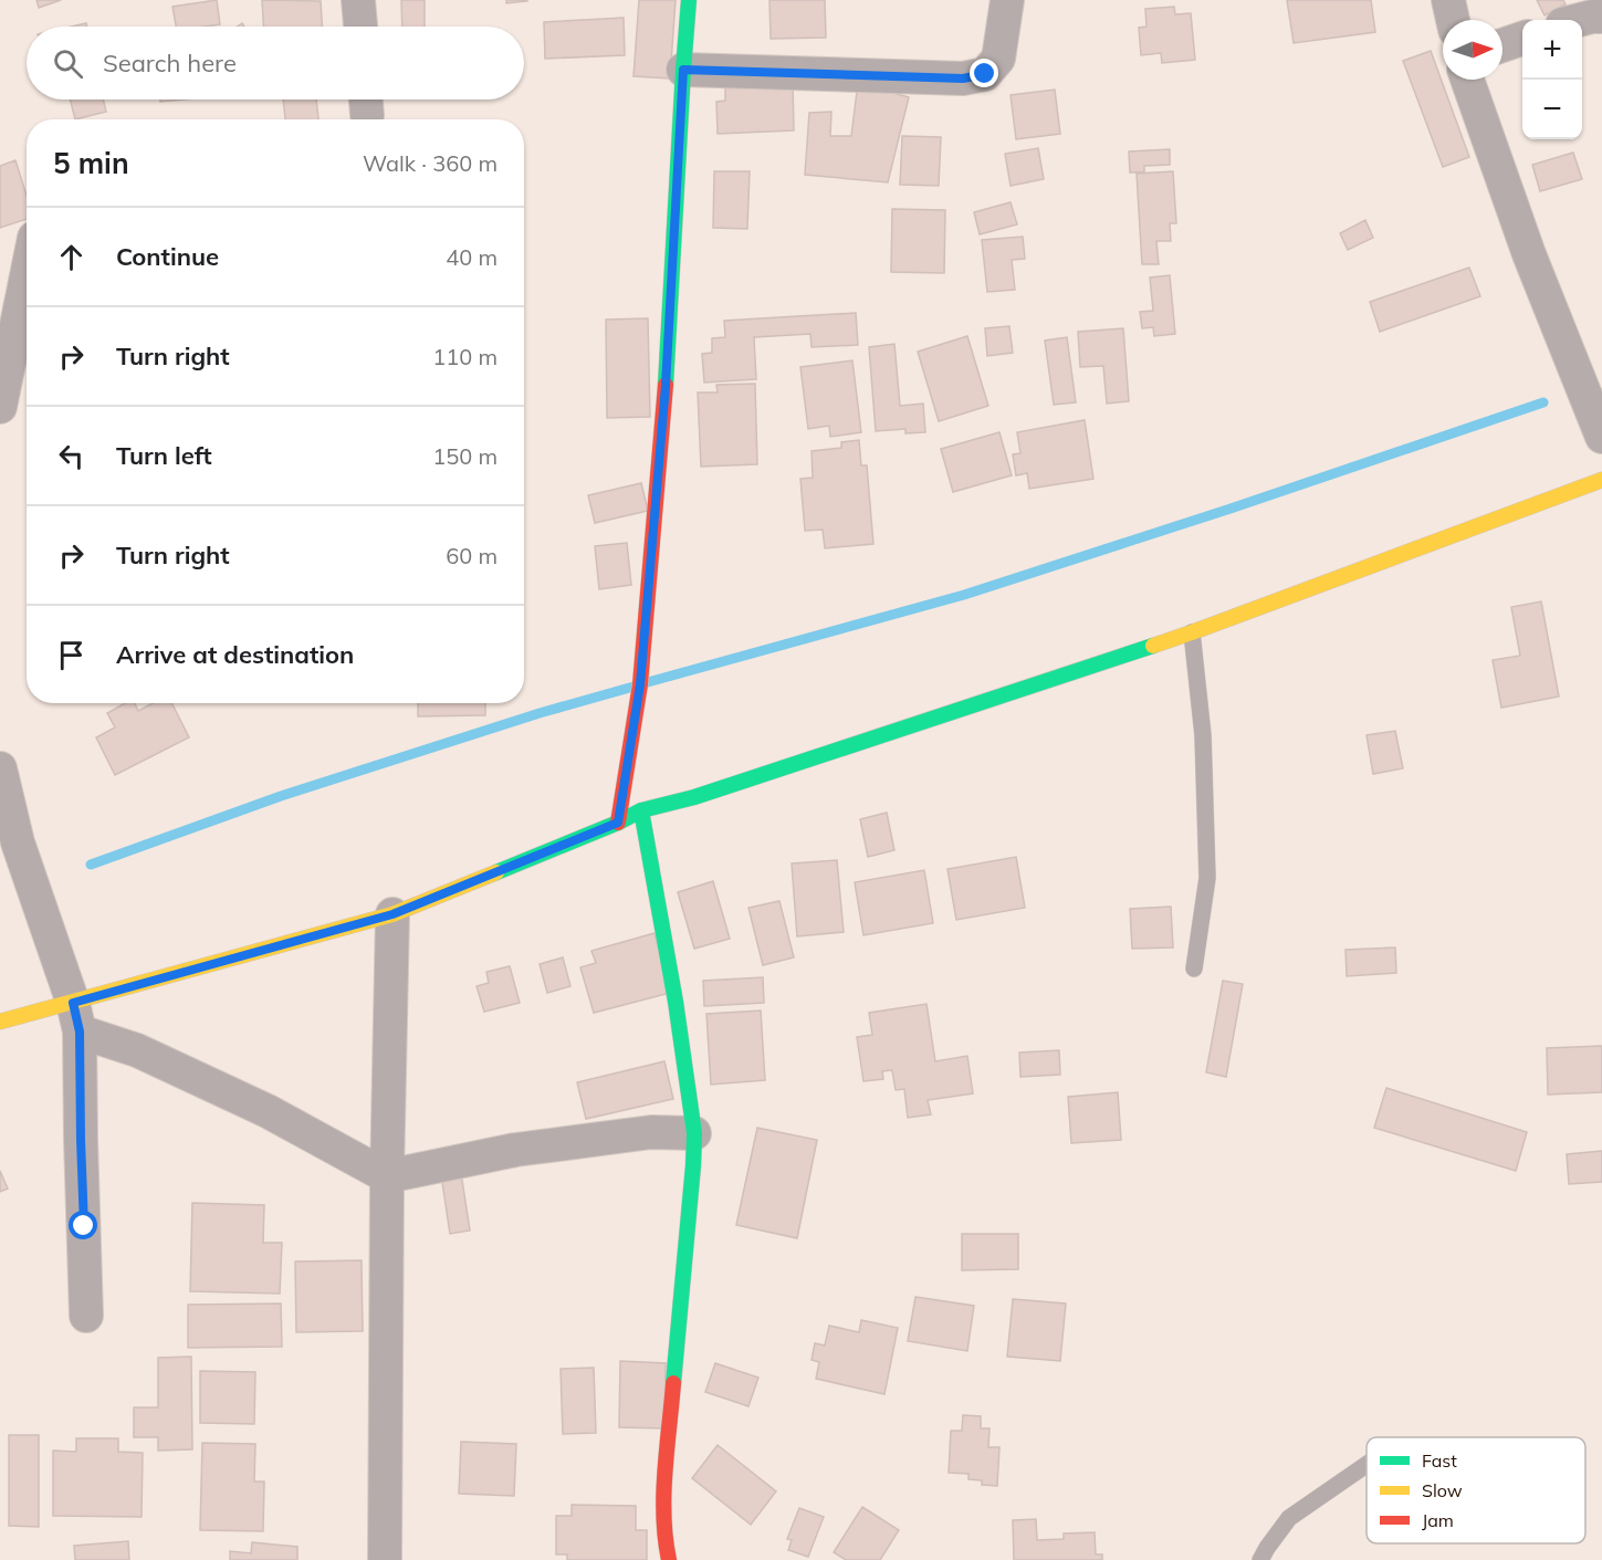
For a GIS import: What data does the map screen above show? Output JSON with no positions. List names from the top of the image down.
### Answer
{
  "legend": ["Fast", "Slow", "Jam"],
  "north": "right",
  "page": {
    "map_buttons": ["+", "−"],
    "search": "Search here",
    "heading": ["5 min", "Walk · 360 m"],
    "list": [
      ["Continue", "40 m"],
      ["Turn right", "110 m"],
      ["Turn left", "150 m"],
      ["Turn right", "60 m"],
      "Arrive at destination"
    ]
  }
}
